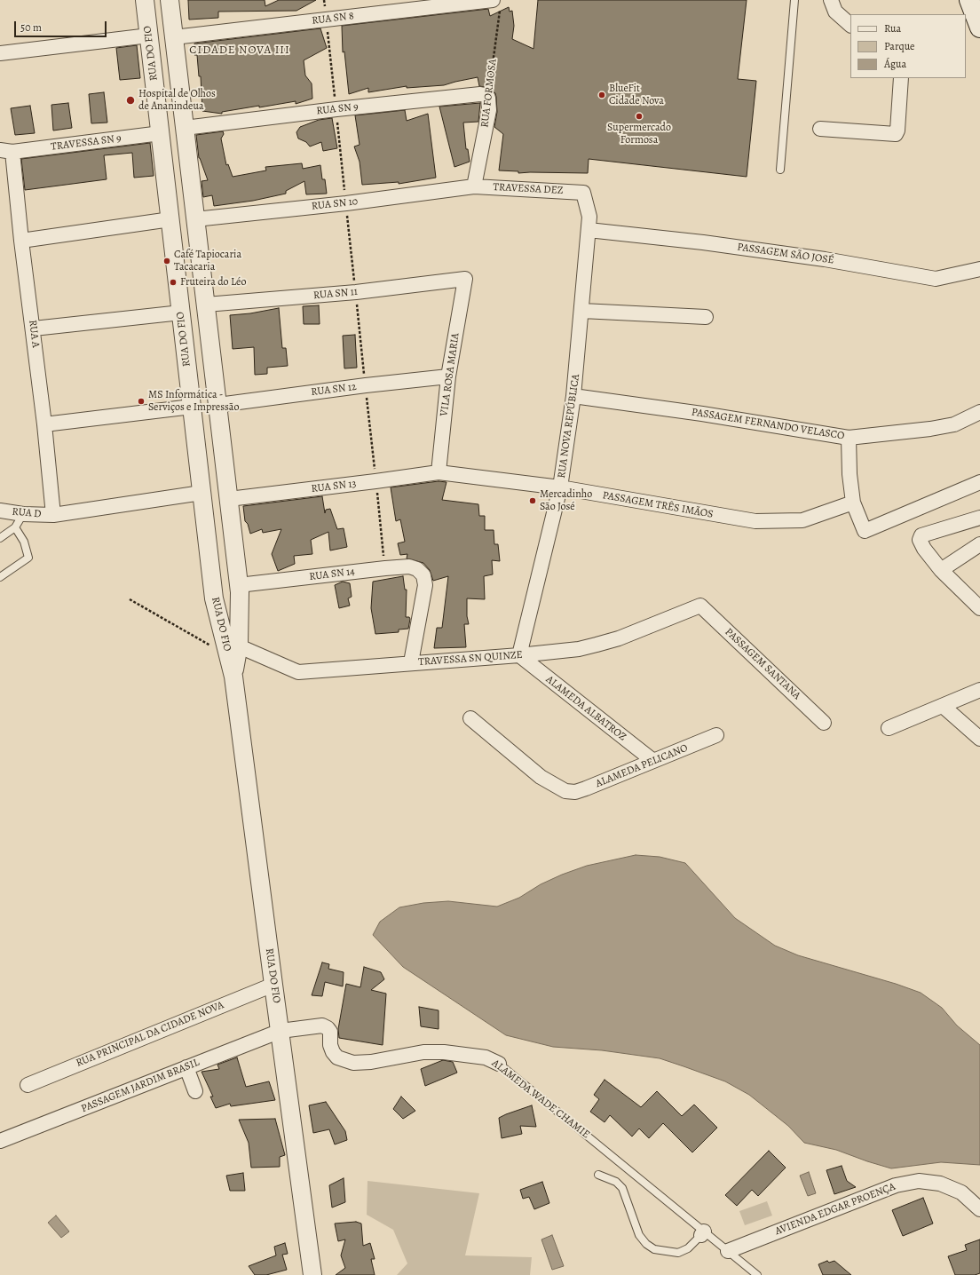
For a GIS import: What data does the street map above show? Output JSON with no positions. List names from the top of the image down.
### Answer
{
  "streets": {
    "street": [
      "RUA SN 8",
      "RUA DO FIO",
      "RUA FORMOSA",
      "RUA SN 9",
      "TRAVESSA SN 9",
      "TRAVESSA DEZ",
      "RUA SN 10",
      "PASSAGEM SÃO JOSÉ",
      "RUA SN 11",
      "RUA A",
      "VILA ROSA MARIA",
      "RUA SN 12",
      "PASSAGEM FERNANDO VELASCO",
      "RUA NOVA REPÚBLICA",
      "RUA SN 13",
      "PASSAGEM TRÊS IMÃOS",
      "RUA D",
      "RUA SN 14",
      "TRAVESSA SN QUINZE",
      "PASSAGEM SANTANA",
      "ALAMEDA ALBATROZ",
      "ALAMEDA PELICANO",
      "RUA PRINCIPAL DA CIDADE NOVA",
      "PASSAGEM JARDIM BRASIL",
      "ALAMEDA WADE CHAMIE",
      "AVIENDA EDGAR PROENÇA"
    ]
  },
  "crossings": [
    ["RUA SN 8", "RUA DO FIO"],
    ["RUA SN 8", "RUA FORMOSA"],
    ["RUA DO FIO", "RUA SN 9"],
    ["RUA DO FIO", "TRAVESSA SN 9"],
    ["RUA DO FIO", "RUA SN 10"],
    ["RUA DO FIO", "RUA SN 11"],
    ["RUA DO FIO", "RUA SN 12"],
    ["RUA DO FIO", "RUA SN 13"],
    ["RUA DO FIO", "RUA SN 14"],
    ["RUA DO FIO", "TRAVESSA SN QUINZE"],
    ["RUA DO FIO", "RUA PRINCIPAL DA CIDADE NOVA"],
    ["RUA DO FIO", "PASSAGEM JARDIM BRASIL"],
    ["RUA DO FIO", "ALAMEDA WADE CHAMIE"],
    ["RUA FORMOSA", "RUA SN 9"],
    ["RUA FORMOSA", "TRAVESSA DEZ"],
    ["RUA FORMOSA", "RUA SN 10"],
    ["TRAVESSA SN 9", "RUA A"],
    ["TRAVESSA DEZ", "RUA SN 10"],
    ["TRAVESSA DEZ", "RUA NOVA REPÚBLICA"],
    ["PASSAGEM SÃO JOSÉ", "RUA NOVA REPÚBLICA"],
    ["RUA SN 11", "VILA ROSA MARIA"],
    ["RUA A", "RUA D"],
    ["VILA ROSA MARIA", "RUA SN 12"],
    ["VILA ROSA MARIA", "RUA SN 13"],
    ["VILA ROSA MARIA", "PASSAGEM TRÊS IMÃOS"],
    ["PASSAGEM FERNANDO VELASCO", "RUA NOVA REPÚBLICA"],
    ["RUA NOVA REPÚBLICA", "PASSAGEM TRÊS IMÃOS"],
    ["RUA NOVA REPÚBLICA", "TRAVESSA SN QUINZE"],
    ["RUA NOVA REPÚBLICA", "ALAMEDA ALBATROZ"],
    ["RUA SN 13", "PASSAGEM TRÊS IMÃOS"],
    ["RUA SN 14", "TRAVESSA SN QUINZE"],
    ["TRAVESSA SN QUINZE", "PASSAGEM SANTANA"],
    ["TRAVESSA SN QUINZE", "ALAMEDA ALBATROZ"],
    ["ALAMEDA ALBATROZ", "ALAMEDA PELICANO"],
    ["PASSAGEM JARDIM BRASIL", "ALAMEDA WADE CHAMIE"],
    ["ALAMEDA WADE CHAMIE", "AVIENDA EDGAR PROENÇA"]
  ],
  "districts": ["CIDADE NOVA III"],
  "places": [
    "BlueFit Cidade Nova",
    "Hospital de Olhos de Ananindeua",
    "Supermercado Formosa",
    "Café Tapiocaria Tacacaria",
    "Fruteira do Léo",
    "MS Informática - Serviços e Impressão",
    "Mercadinho São José"
  ],
  "legend": ["Rua", "Parque", "Água"],
  "scale_bar": "50 m"
}
